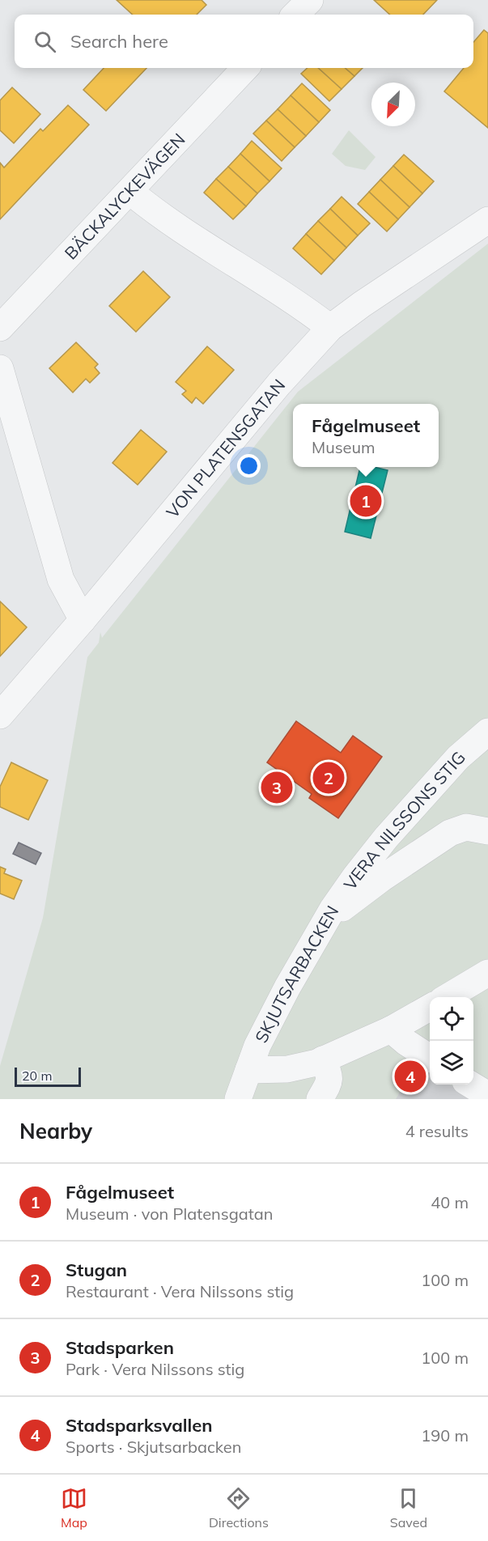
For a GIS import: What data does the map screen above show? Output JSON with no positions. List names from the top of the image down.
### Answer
{
  "streets": {
    "street": [
      "BÄCKALYCKEVÄGEN",
      "VON PLATENSGATAN",
      "VERA NILSSONS STIG",
      "SKJUTSARBACKEN"
    ]
  },
  "crossings": [
    ["VERA NILSSONS STIG", "SKJUTSARBACKEN"]
  ],
  "scale_bar": "20 m",
  "north": "bottom left",
  "page": {
    "search": "Search here",
    "popup": ["Fågelmuseet", "Museum"],
    "pins": [
      "1",
      "2",
      "3",
      "4"
    ],
    "scale": "20 m",
    "heading": ["Nearby", "4 results"],
    "list": [
      {
        "mark": "1",
        "name": "Fågelmuseet",
        "note": "Museum · von Platensgatan",
        "value": "40 m"
      },
      {
        "mark": "2",
        "name": "Stugan",
        "note": "Restaurant · Vera Nilssons stig",
        "value": "100 m"
      },
      {
        "mark": "3",
        "name": "Stadsparken",
        "note": "Park · Vera Nilssons stig",
        "value": "100 m"
      },
      {
        "mark": "4",
        "name": "Stadsparksvallen",
        "note": "Sports · Skjutsarbacken",
        "value": "190 m"
      }
    ],
    "nav": ["Map", "Directions", "Saved"]
  }
}
